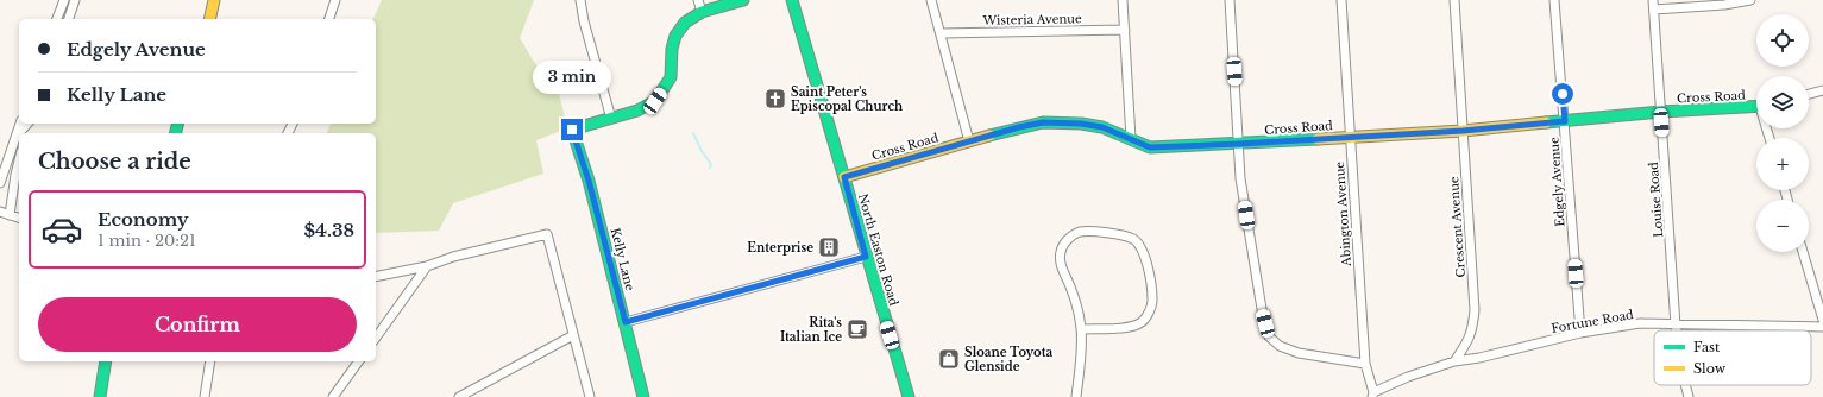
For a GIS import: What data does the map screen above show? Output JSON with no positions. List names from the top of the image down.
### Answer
{
  "streets": {
    "street": [
      "Wisteria Avenue",
      "Cross Road",
      "Edgely Avenue",
      "Louise Road",
      "Abington Avenue",
      "Crescent Avenue",
      "North Easton Road",
      "Kelly Lane",
      "Fortune Road"
    ]
  },
  "crossings": [
    ["Cross Road", "Edgely Avenue"],
    ["Cross Road", "Louise Road"],
    ["Cross Road", "Abington Avenue"],
    ["Cross Road", "Crescent Avenue"],
    ["Cross Road", "North Easton Road"],
    ["Edgely Avenue", "Fortune Road"],
    ["Louise Road", "Fortune Road"],
    ["Crescent Avenue", "Fortune Road"]
  ],
  "places": {
    "church": ["Saint Peter's Episcopal Church"],
    "building": ["Enterprise"],
    "cafe": ["Rita's Italian Ice"],
    "shop": ["Sloane Toyota Glenside"]
  },
  "legend": ["Fast", "Slow"],
  "page": {
    "map_buttons": ["+", "−"],
    "banner": ["Edgely Avenue", "Kelly Lane"],
    "bubble": "3 min",
    "heading": "Choose a ride",
    "list": [
      {
        "name": "Economy",
        "note": "1 min · 20:21",
        "value": "$4.38"
      }
    ],
    "buttons": "Confirm"
  }
}
